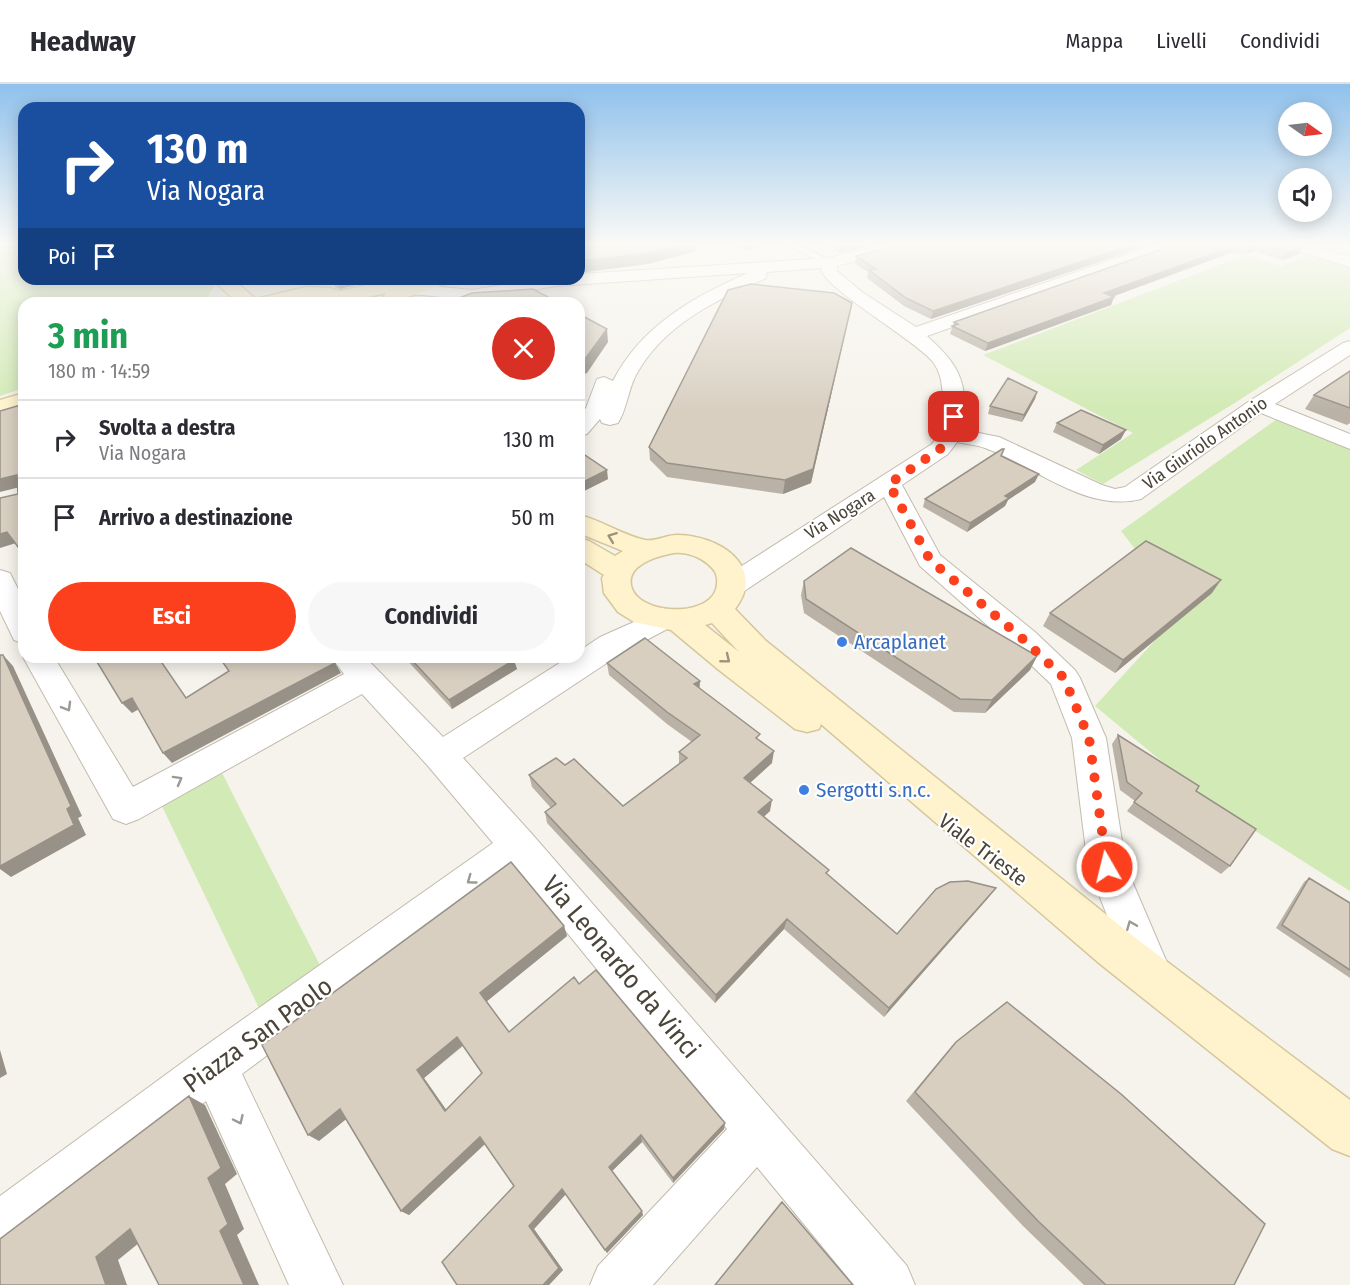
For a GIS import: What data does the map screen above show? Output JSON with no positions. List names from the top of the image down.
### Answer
{
  "streets": {
    "main road": ["Viale Trieste"],
    "street": [
      "Via Giuriolo Antonio",
      "Via Nogara",
      "Via Leonardo da Vinci",
      "Piazza San Paolo"
    ]
  },
  "crossings": [
    ["Via Giuriolo Antonio", "Via Nogara"],
    ["Via Nogara", "Viale Trieste"],
    ["Via Leonardo da Vinci", "Piazza San Paolo"]
  ],
  "one_way": ["Piazza San Paolo"],
  "places": ["Arcaplanet", "Sergotti s.n.c."],
  "north": "right",
  "page": {
    "header": "Headway",
    "nav": ["Mappa", "Livelli", "Condividi"],
    "turn": ["130 m", "Via Nogara"],
    "then": "Poi",
    "heading": ["3 min", "180 m · 14:59"],
    "list": [
      {
        "name": "Svolta a destra",
        "note": "Via Nogara",
        "value": "130 m"
      },
      {
        "name": "Arrivo a destinazione",
        "value": "50 m"
      }
    ],
    "buttons": ["Esci", "Condividi"]
  }
}
